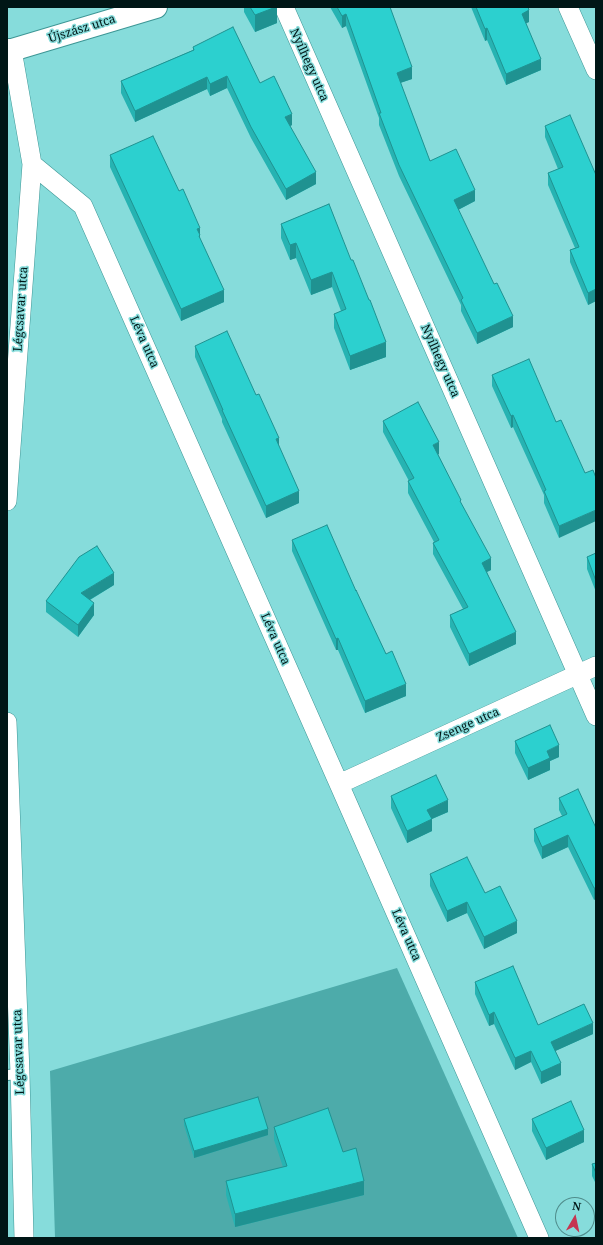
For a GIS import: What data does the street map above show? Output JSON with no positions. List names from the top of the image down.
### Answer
{
  "streets": {
    "street": [
      "Újszász utca",
      "Nyílhegy utca",
      "Légcsavar utca",
      "Léva utca",
      "Zsenge utca"
    ]
  },
  "crossings": [
    ["Nyílhegy utca", "Zsenge utca"],
    ["Légcsavar utca", "Léva utca"],
    ["Léva utca", "Zsenge utca"]
  ],
  "north": "top"
}
